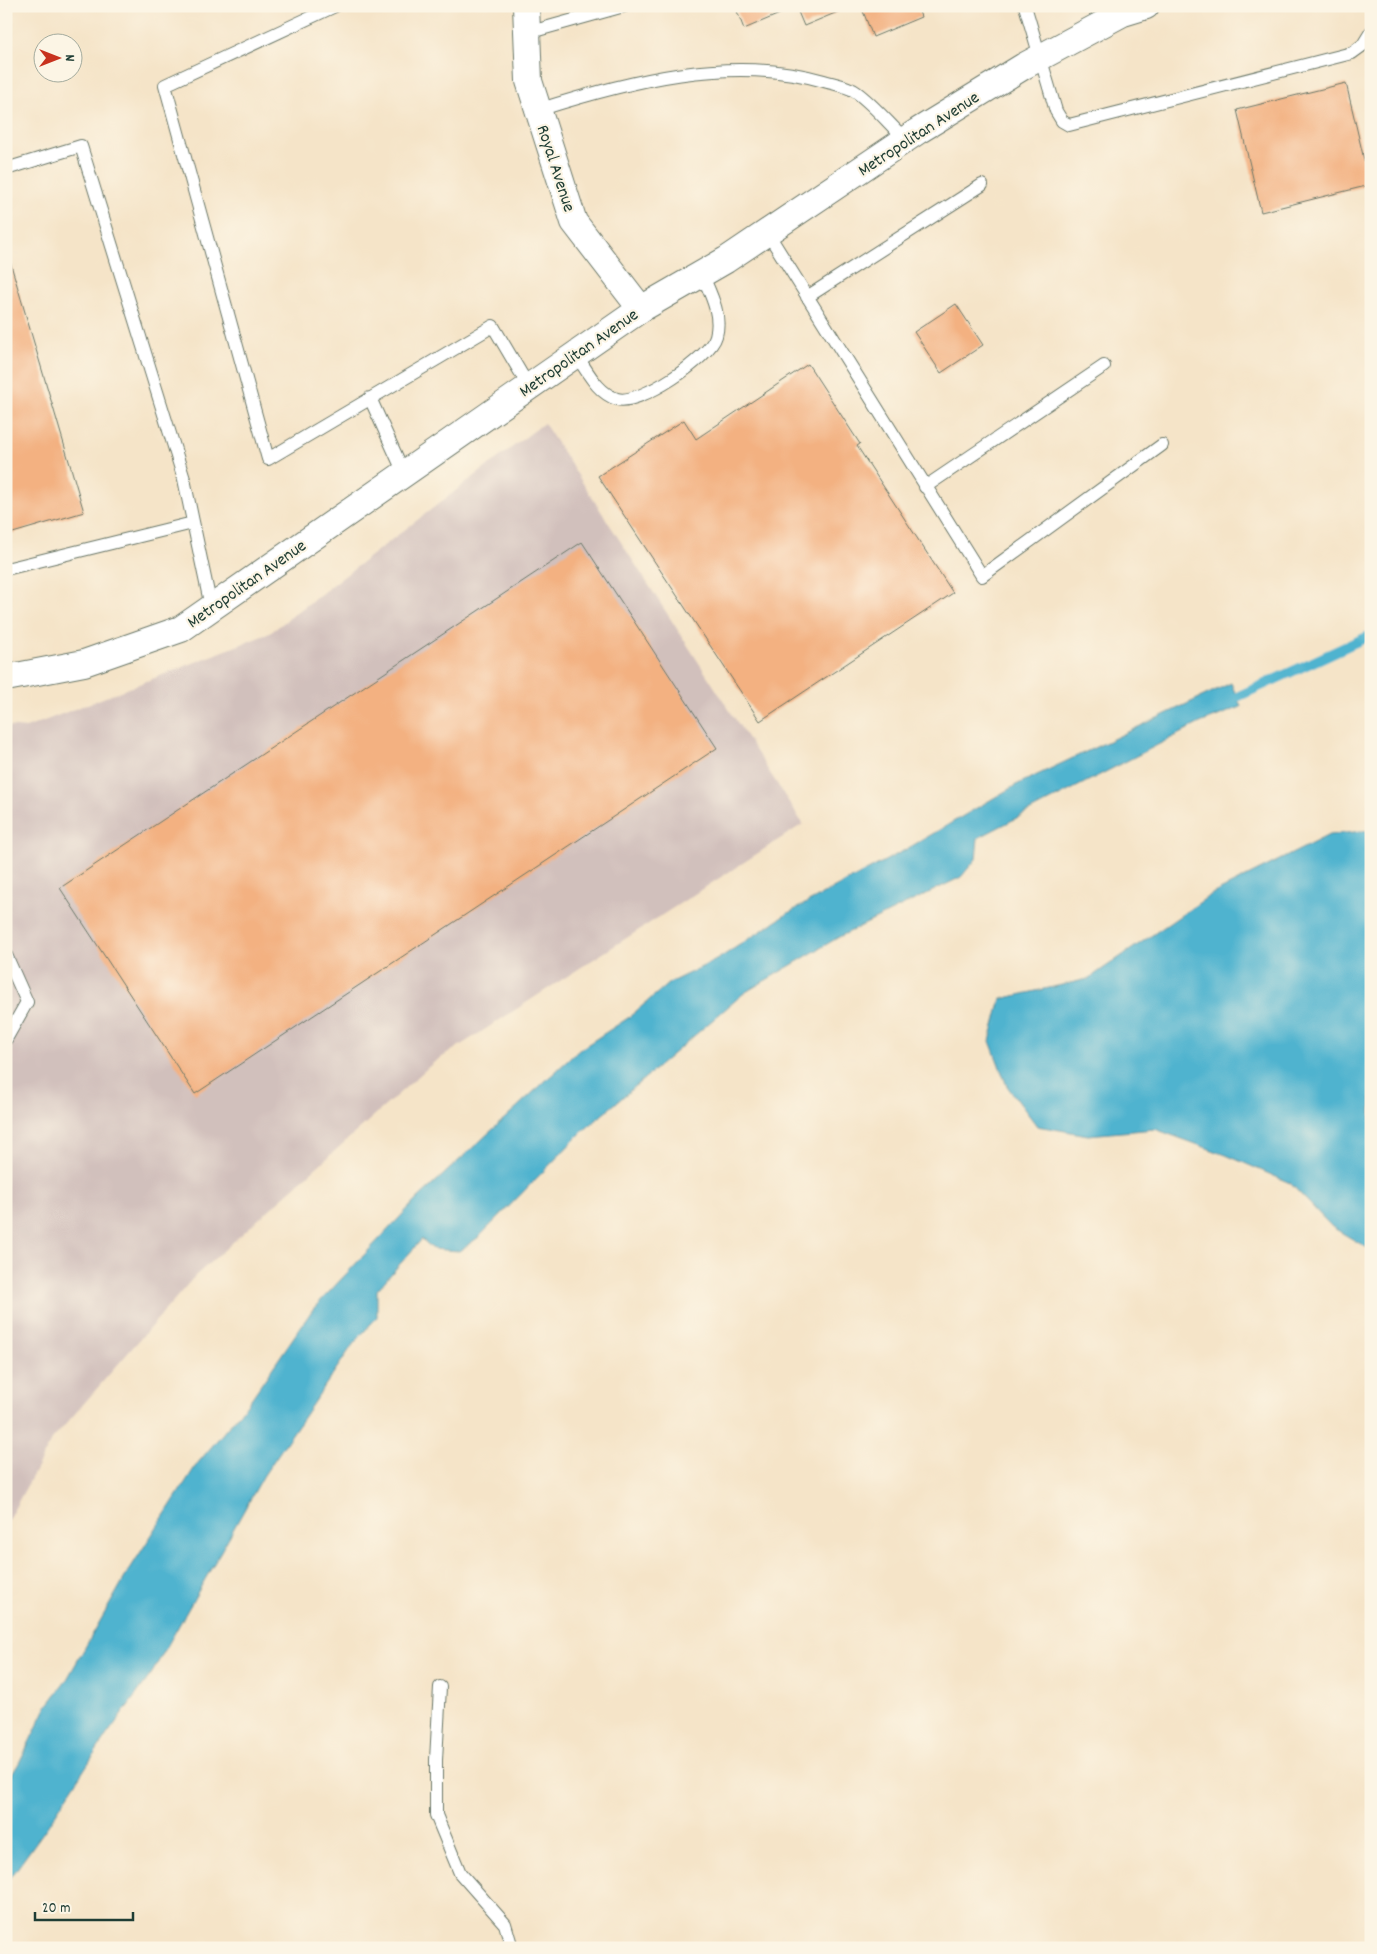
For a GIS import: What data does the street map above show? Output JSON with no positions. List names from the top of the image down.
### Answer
{
  "streets": {
    "street": ["Metropolitan Avenue", "Royal Avenue"]
  },
  "crossings": [
    ["Metropolitan Avenue", "Royal Avenue"]
  ],
  "scale_bar": "20 m",
  "north": "right"
}
